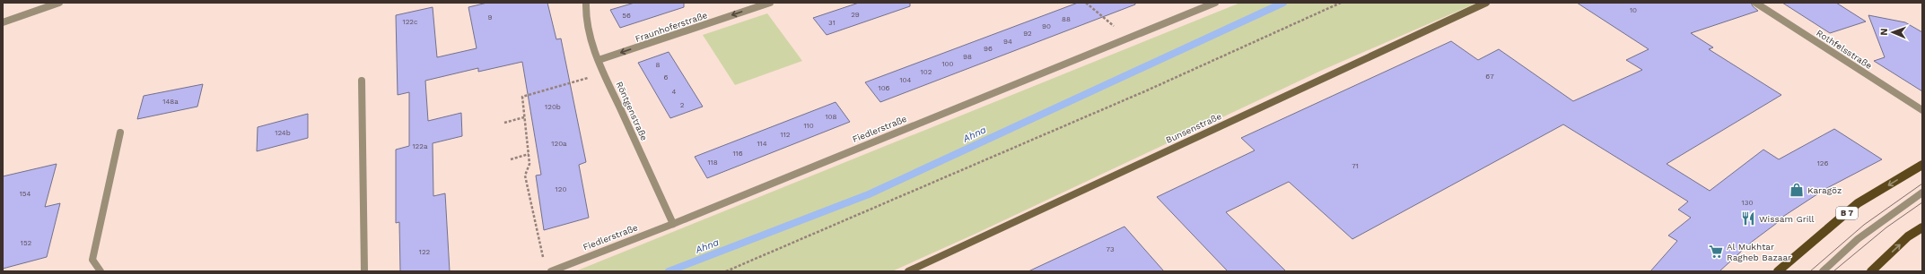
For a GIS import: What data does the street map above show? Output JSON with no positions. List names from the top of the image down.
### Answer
{
  "streets": {
    "main road": ["B 7"],
    "street": [
      "Fraunhoferstraße",
      "Rothfelsstraße",
      "Röntgenstraße",
      "Bunsenstraße",
      "Fiedlerstraße"
    ]
  },
  "crossings": [
    ["Fraunhoferstraße", "Röntgenstraße"],
    ["Röntgenstraße", "Fiedlerstraße"]
  ],
  "one_way": ["Fraunhoferstraße"],
  "water": ["Ahna"],
  "places": {
    "shop": ["Karagöz"],
    "restaurant": ["Wissam Grill"],
    "supermarket": ["Al Mukhtar Ragheb Bazaar"]
  },
  "house_numbers": [
    "10",
    "29",
    "56",
    "9",
    "88",
    "122c",
    "31",
    "90",
    "92",
    "94",
    "96",
    "98",
    "100",
    "8",
    "102",
    "67",
    "6",
    "104",
    "106",
    "4",
    "148a",
    "2",
    "120b",
    "108",
    "110",
    "124b",
    "112",
    "120a",
    "114",
    "122a",
    "116",
    "118",
    "126",
    "71",
    "120",
    "154",
    "130",
    "152",
    "73",
    "122"
  ],
  "north": "left"
}
